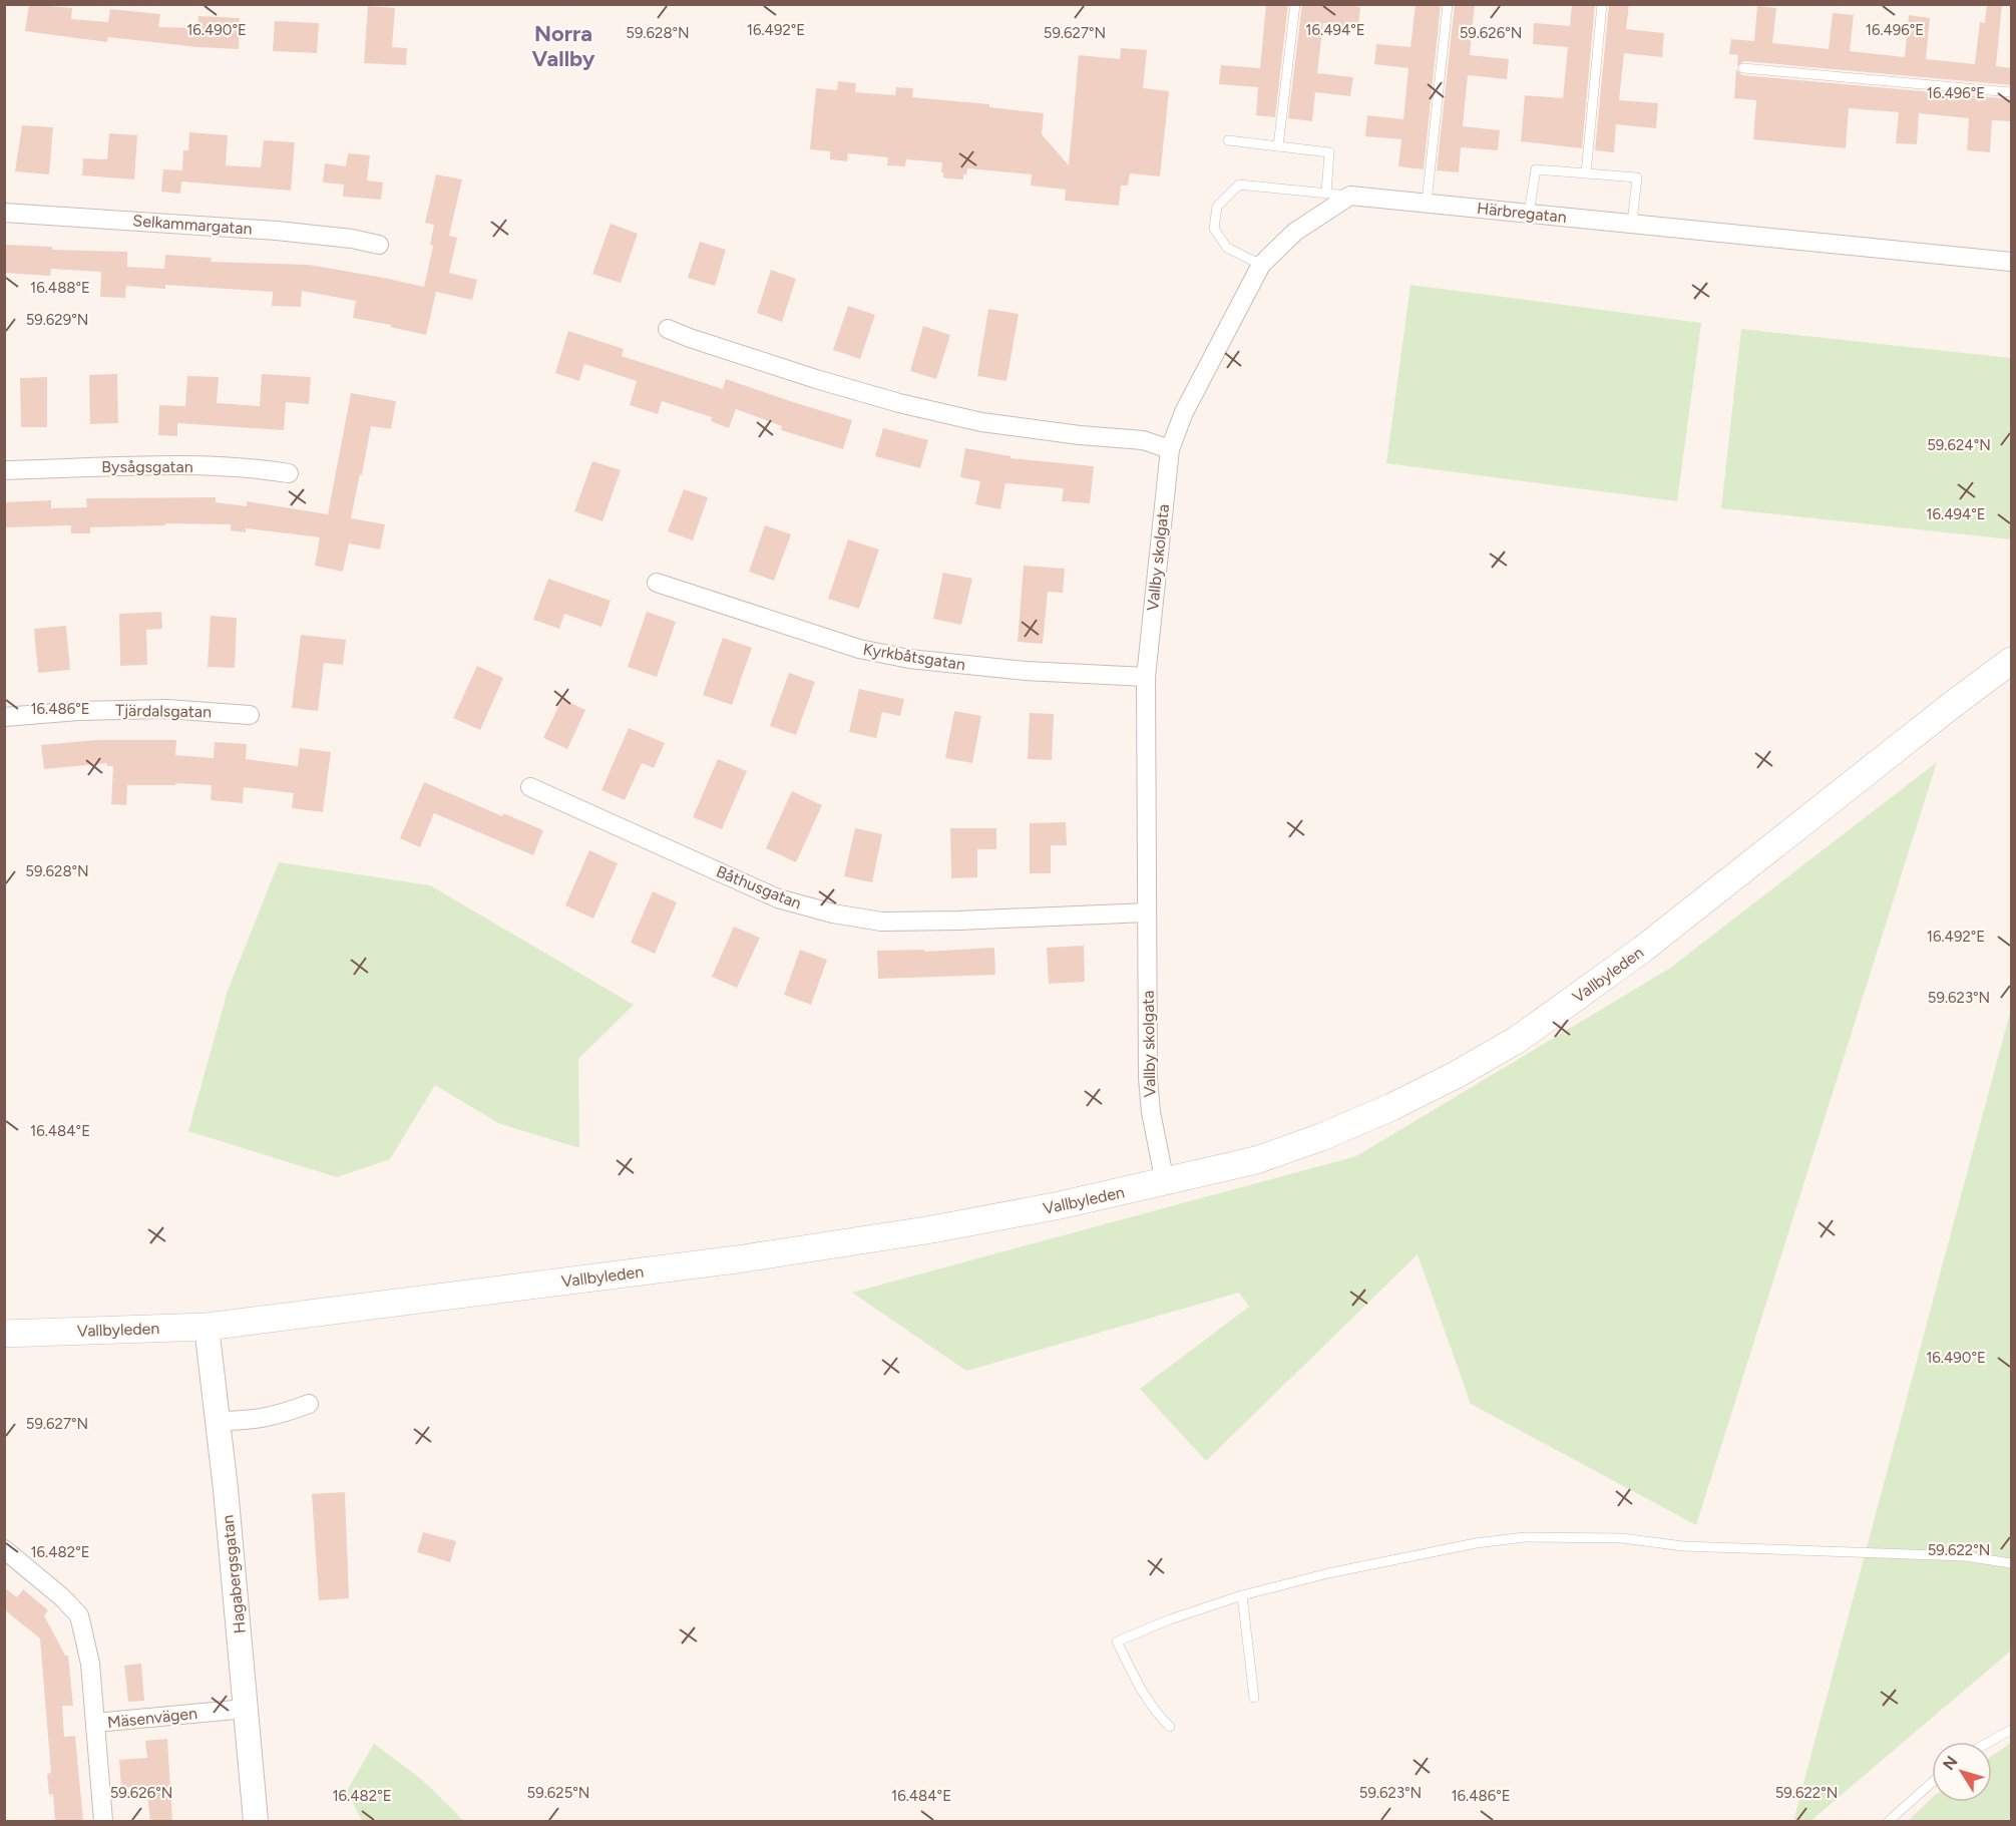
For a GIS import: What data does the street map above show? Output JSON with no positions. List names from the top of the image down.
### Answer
{
  "streets": {
    "main road": ["Vallbyleden"],
    "street": [
      "Härbregatan",
      "Selkammargatan",
      "Bysågsgatan",
      "Vallby skolgata",
      "Kyrkbåtsgatan",
      "Tjärdalsgatan",
      "Båthusgatan",
      "Hagabergsgatan",
      "Mäsenvägen"
    ]
  },
  "crossings": [
    ["Vallby skolgata", "Kyrkbåtsgatan"],
    ["Vallby skolgata", "Båthusgatan"],
    ["Vallby skolgata", "Vallbyleden"],
    ["Vallbyleden", "Hagabergsgatan"],
    ["Hagabergsgatan", "Mäsenvägen"]
  ],
  "districts": ["Norra Vallby"],
  "north": "top left",
  "coordinates": [
    "16.490°E",
    "16.492°E",
    "16.494°E",
    "16.496°E",
    "59.628°N",
    "59.627°N",
    "59.626°N",
    "16.488°E",
    "59.629°N",
    "59.624°N",
    "16.486°E",
    "59.623°N",
    "16.484°E",
    "59.622°N",
    "16.482°E",
    "59.625°N"
  ]
}
